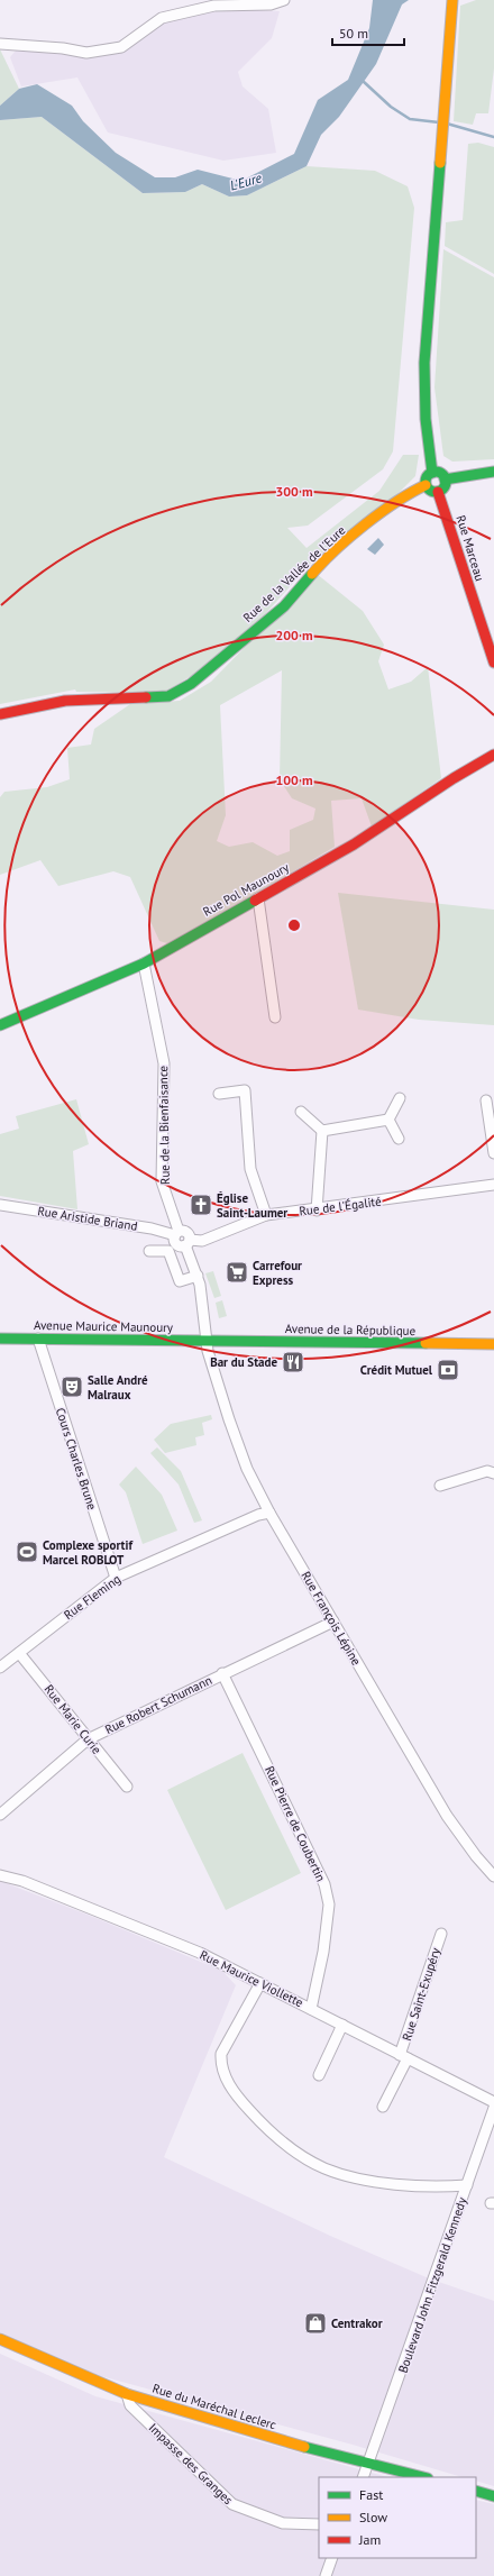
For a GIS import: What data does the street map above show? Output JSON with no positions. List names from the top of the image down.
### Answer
{
  "streets": {
    "street": [
      "Rue Marceau",
      "Rue de la Vallée de l'Eure",
      "Rue Pol Maunoury",
      "Rue de la Bienfaisance",
      "Rue de l'Égalité",
      "Rue Aristide Briand",
      "Avenue Maurice Maunoury",
      "Avenue de la République",
      "Cours Charles Brune",
      "Rue Fleming",
      "Rue François Lépine",
      "Rue Robert Schumann",
      "Rue Marie Curie",
      "Rue Pierre de Coubertin",
      "Rue Maurice Viollette",
      "Rue Saint-Exupéry",
      "Boulevard John Fitzgerald Kennedy",
      "Rue du Maréchal Leclerc",
      "Impasse des Granges"
    ]
  },
  "crossings": [
    ["Rue Marceau", "Rue de la Vallée de l'Eure"],
    ["Rue Pol Maunoury", "Rue de la Bienfaisance"],
    ["Rue de la Bienfaisance", "Rue Aristide Briand"],
    ["Avenue Maurice Maunoury", "Avenue de la République"],
    ["Avenue Maurice Maunoury", "Cours Charles Brune"],
    ["Avenue Maurice Maunoury", "Rue François Lépine"],
    ["Avenue de la République", "Rue François Lépine"],
    ["Cours Charles Brune", "Rue Fleming"],
    ["Rue Fleming", "Rue François Lépine"],
    ["Rue Fleming", "Rue Marie Curie"],
    ["Rue François Lépine", "Rue Robert Schumann"],
    ["Rue Robert Schumann", "Rue Marie Curie"],
    ["Rue Robert Schumann", "Rue Pierre de Coubertin"],
    ["Rue Pierre de Coubertin", "Rue Maurice Viollette"],
    ["Rue Maurice Viollette", "Rue Saint-Exupéry"],
    ["Boulevard John Fitzgerald Kennedy", "Rue du Maréchal Leclerc"],
    ["Rue du Maréchal Leclerc", "Impasse des Granges"]
  ],
  "water": ["L'Eure"],
  "places": {
    "church": ["Église Saint-Laumer"],
    "supermarket": ["Carrefour Express"],
    "restaurant": ["Bar du Stade"],
    "bank": ["Crédit Mutuel"],
    "theatre": ["Salle André Malraux"],
    "sports": ["Complexe sportif Marcel ROBLOT"],
    "shop": ["Centrakor"]
  },
  "legend": ["Fast", "Slow", "Jam"],
  "scale_bar": "50 m",
  "rings": ["300 m", "200 m", "100 m"]
}
